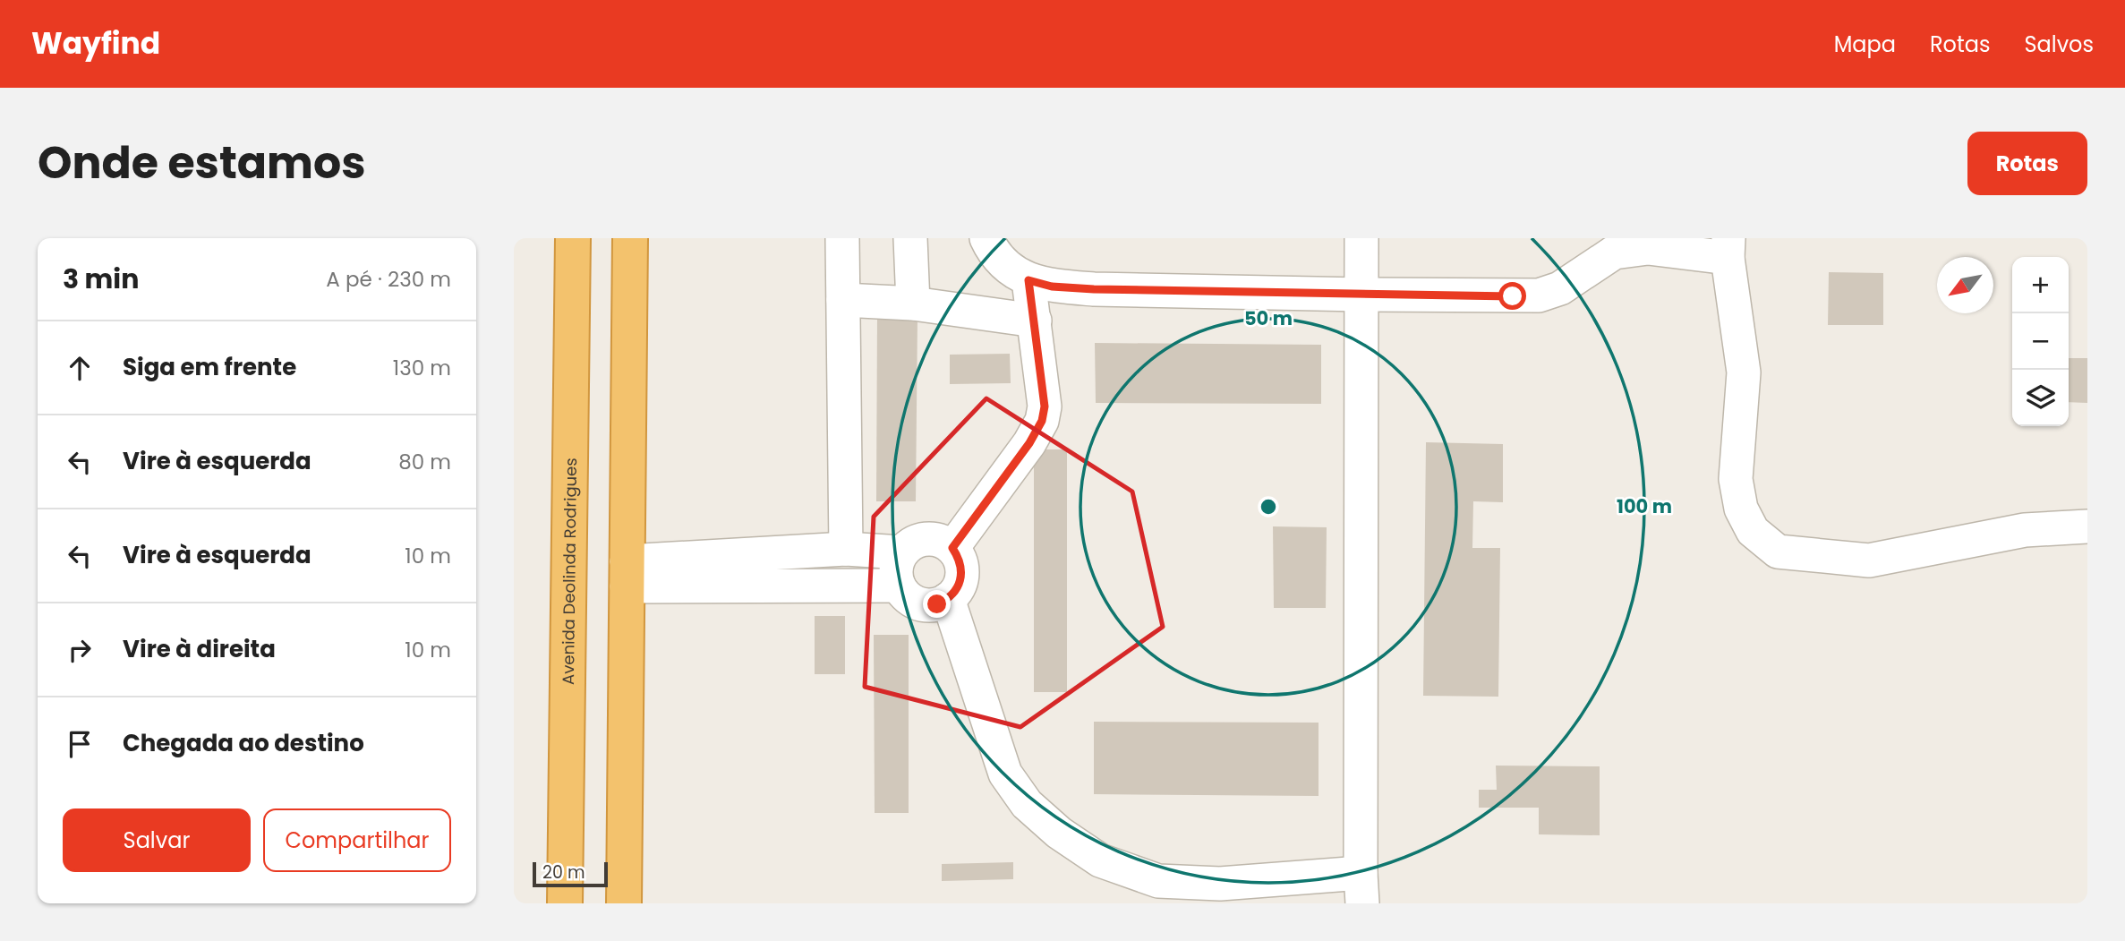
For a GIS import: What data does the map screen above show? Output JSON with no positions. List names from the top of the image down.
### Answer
{
  "streets": {
    "highway": ["Avenida Deolinda Rodrigues"]
  },
  "scale_bar": "20 m",
  "north": "bottom left",
  "page": {
    "header": "Wayfind",
    "nav": ["Mapa", "Rotas", "Salvos"],
    "title": "Onde estamos",
    "buttons": [
      "Rotas",
      ["Salvar", "Compartilhar"]
    ],
    "heading": ["3 min", "A pé · 230 m"],
    "map_buttons": ["+", "−"],
    "list": [
      ["Siga em frente", "130 m"],
      ["Vire à esquerda", "80 m"],
      ["Vire à esquerda", "10 m"],
      ["Vire à direita", "10 m"],
      "Chegada ao destino"
    ],
    "scale": "20 m"
  },
  "rings": ["50 m", "100 m"]
}
